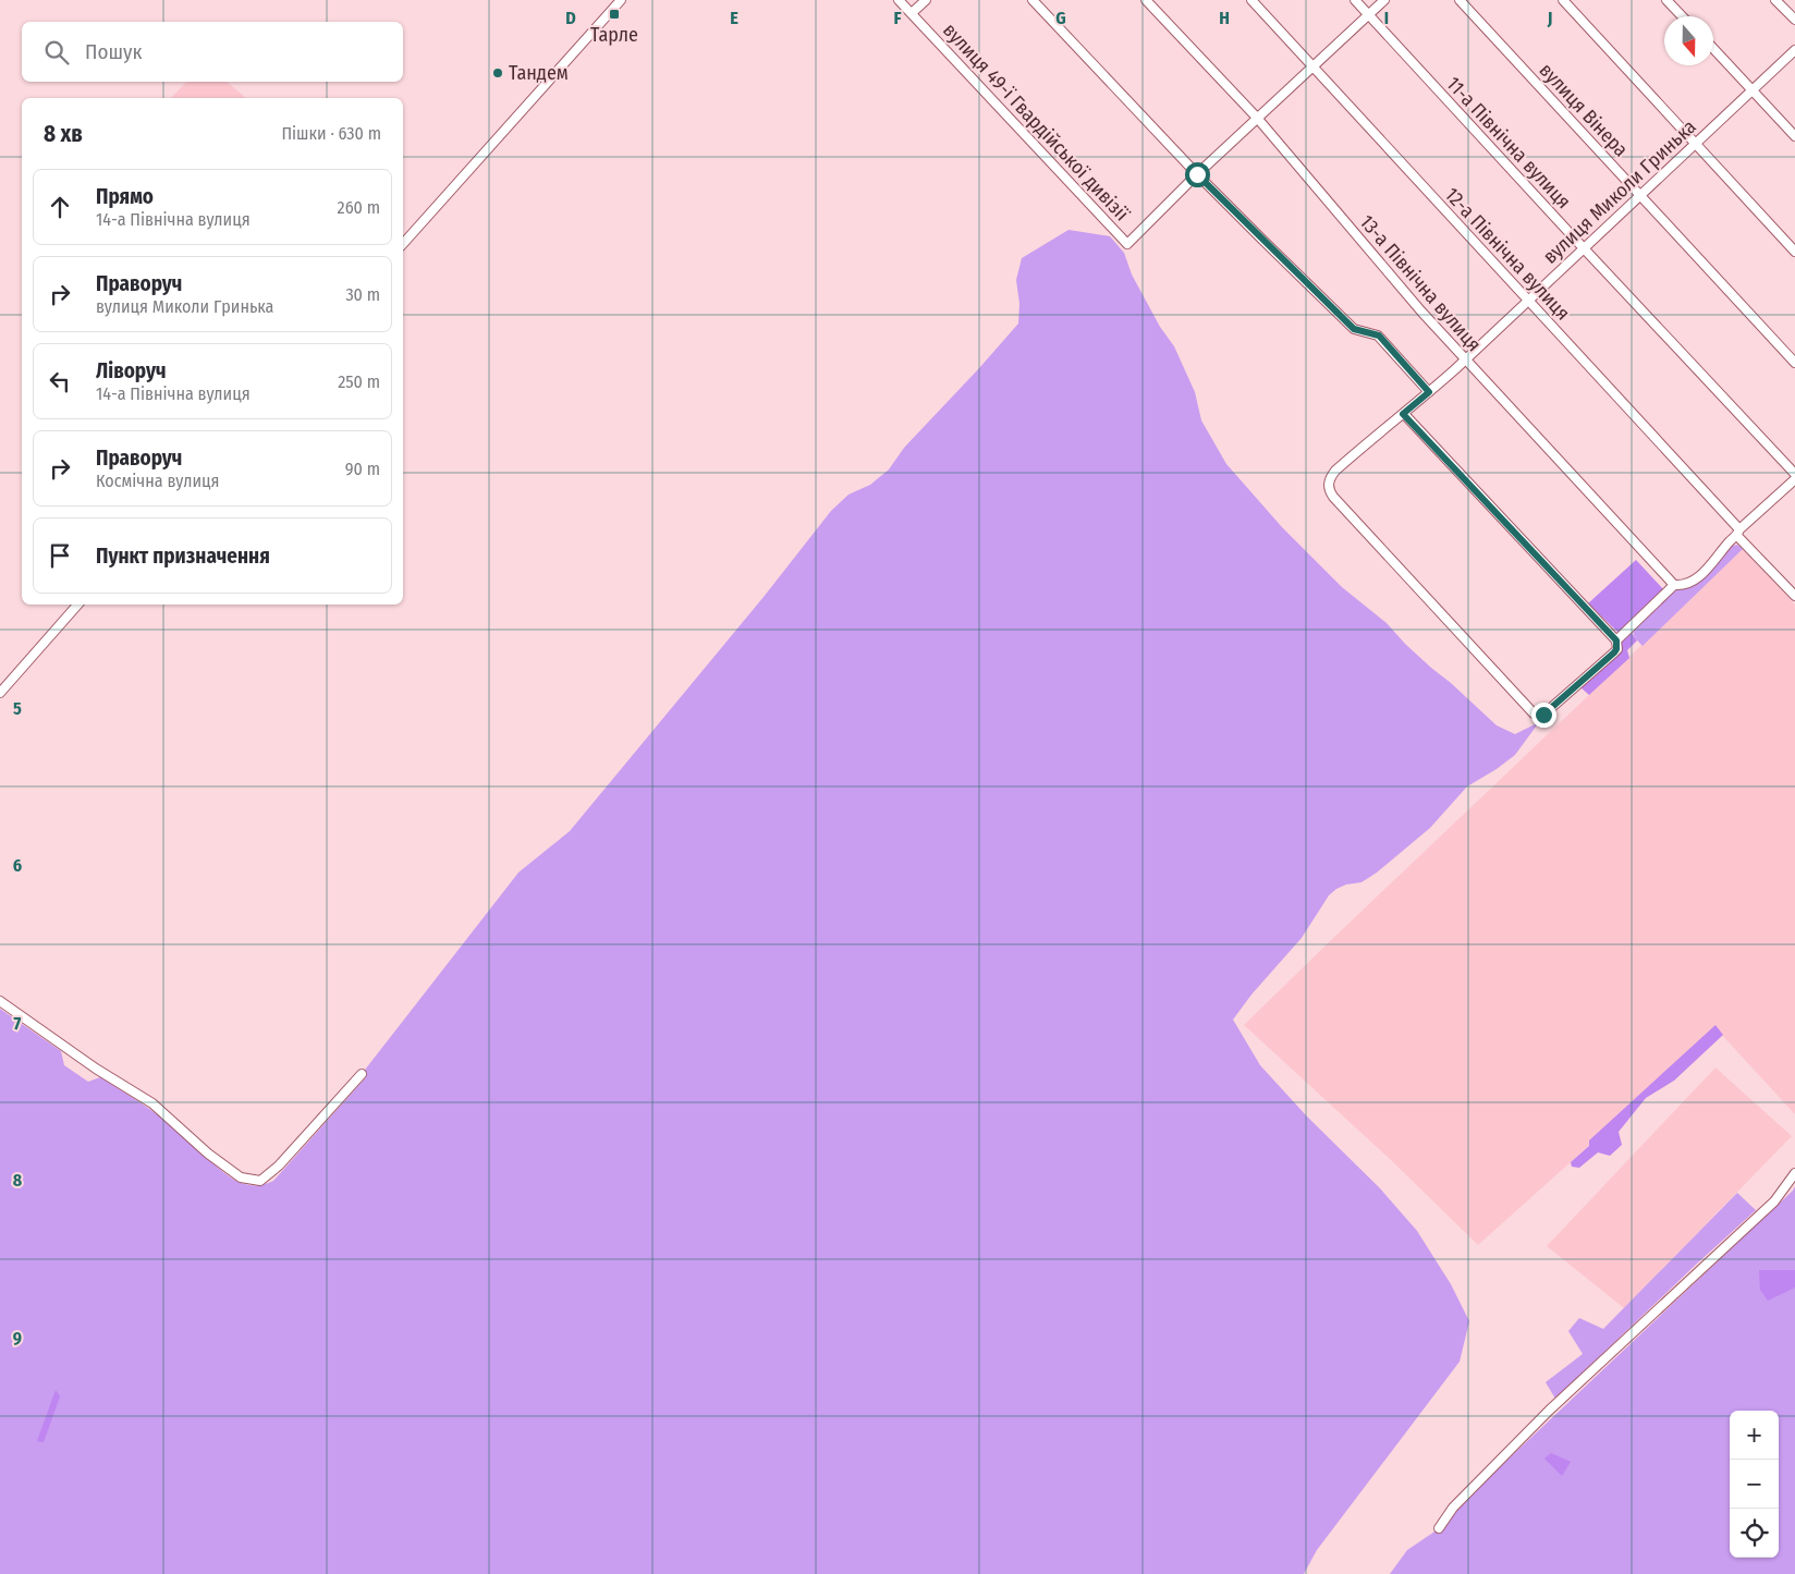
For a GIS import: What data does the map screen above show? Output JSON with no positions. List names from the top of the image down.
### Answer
{
  "streets": {
    "street": [
      "вулиця Вінера",
      "вулиця 49-ї Гвардійської дивізії",
      "11-а Північна вулиця",
      "вулиця Миколи Гринька",
      "12-а Північна вулиця",
      "13-а Північна вулиця"
    ]
  },
  "crossings": [
    ["вулиця Вінера", "вулиця Миколи Гринька"],
    ["11-а Північна вулиця", "вулиця Миколи Гринька"],
    ["вулиця Миколи Гринька", "12-а Північна вулиця"],
    ["вулиця Миколи Гринька", "13-а Північна вулиця"]
  ],
  "places": {
    "transit": ["Тарле"],
    "other": ["Тандем"]
  },
  "north": "bottom",
  "page": {
    "search": "Пошук",
    "heading": ["8 хв", "Пішки · 630 m"],
    "list": [
      ["Прямо", "14-а Північна вулиця", "260 m"],
      ["Праворуч", "вулиця Миколи Гринька", "30 m"],
      ["Ліворуч", "14-а Північна вулиця", "250 m"],
      ["Праворуч", "Космічна вулиця", "90 m"],
      "Пункт призначення"
    ],
    "map_buttons": ["+", "−"]
  },
  "grid": {
    "columns": [
      "D",
      "E",
      "F",
      "G",
      "H",
      "I",
      "J"
    ],
    "rows": [
      "5",
      "6",
      "7",
      "8",
      "9"
    ]
  }
}
